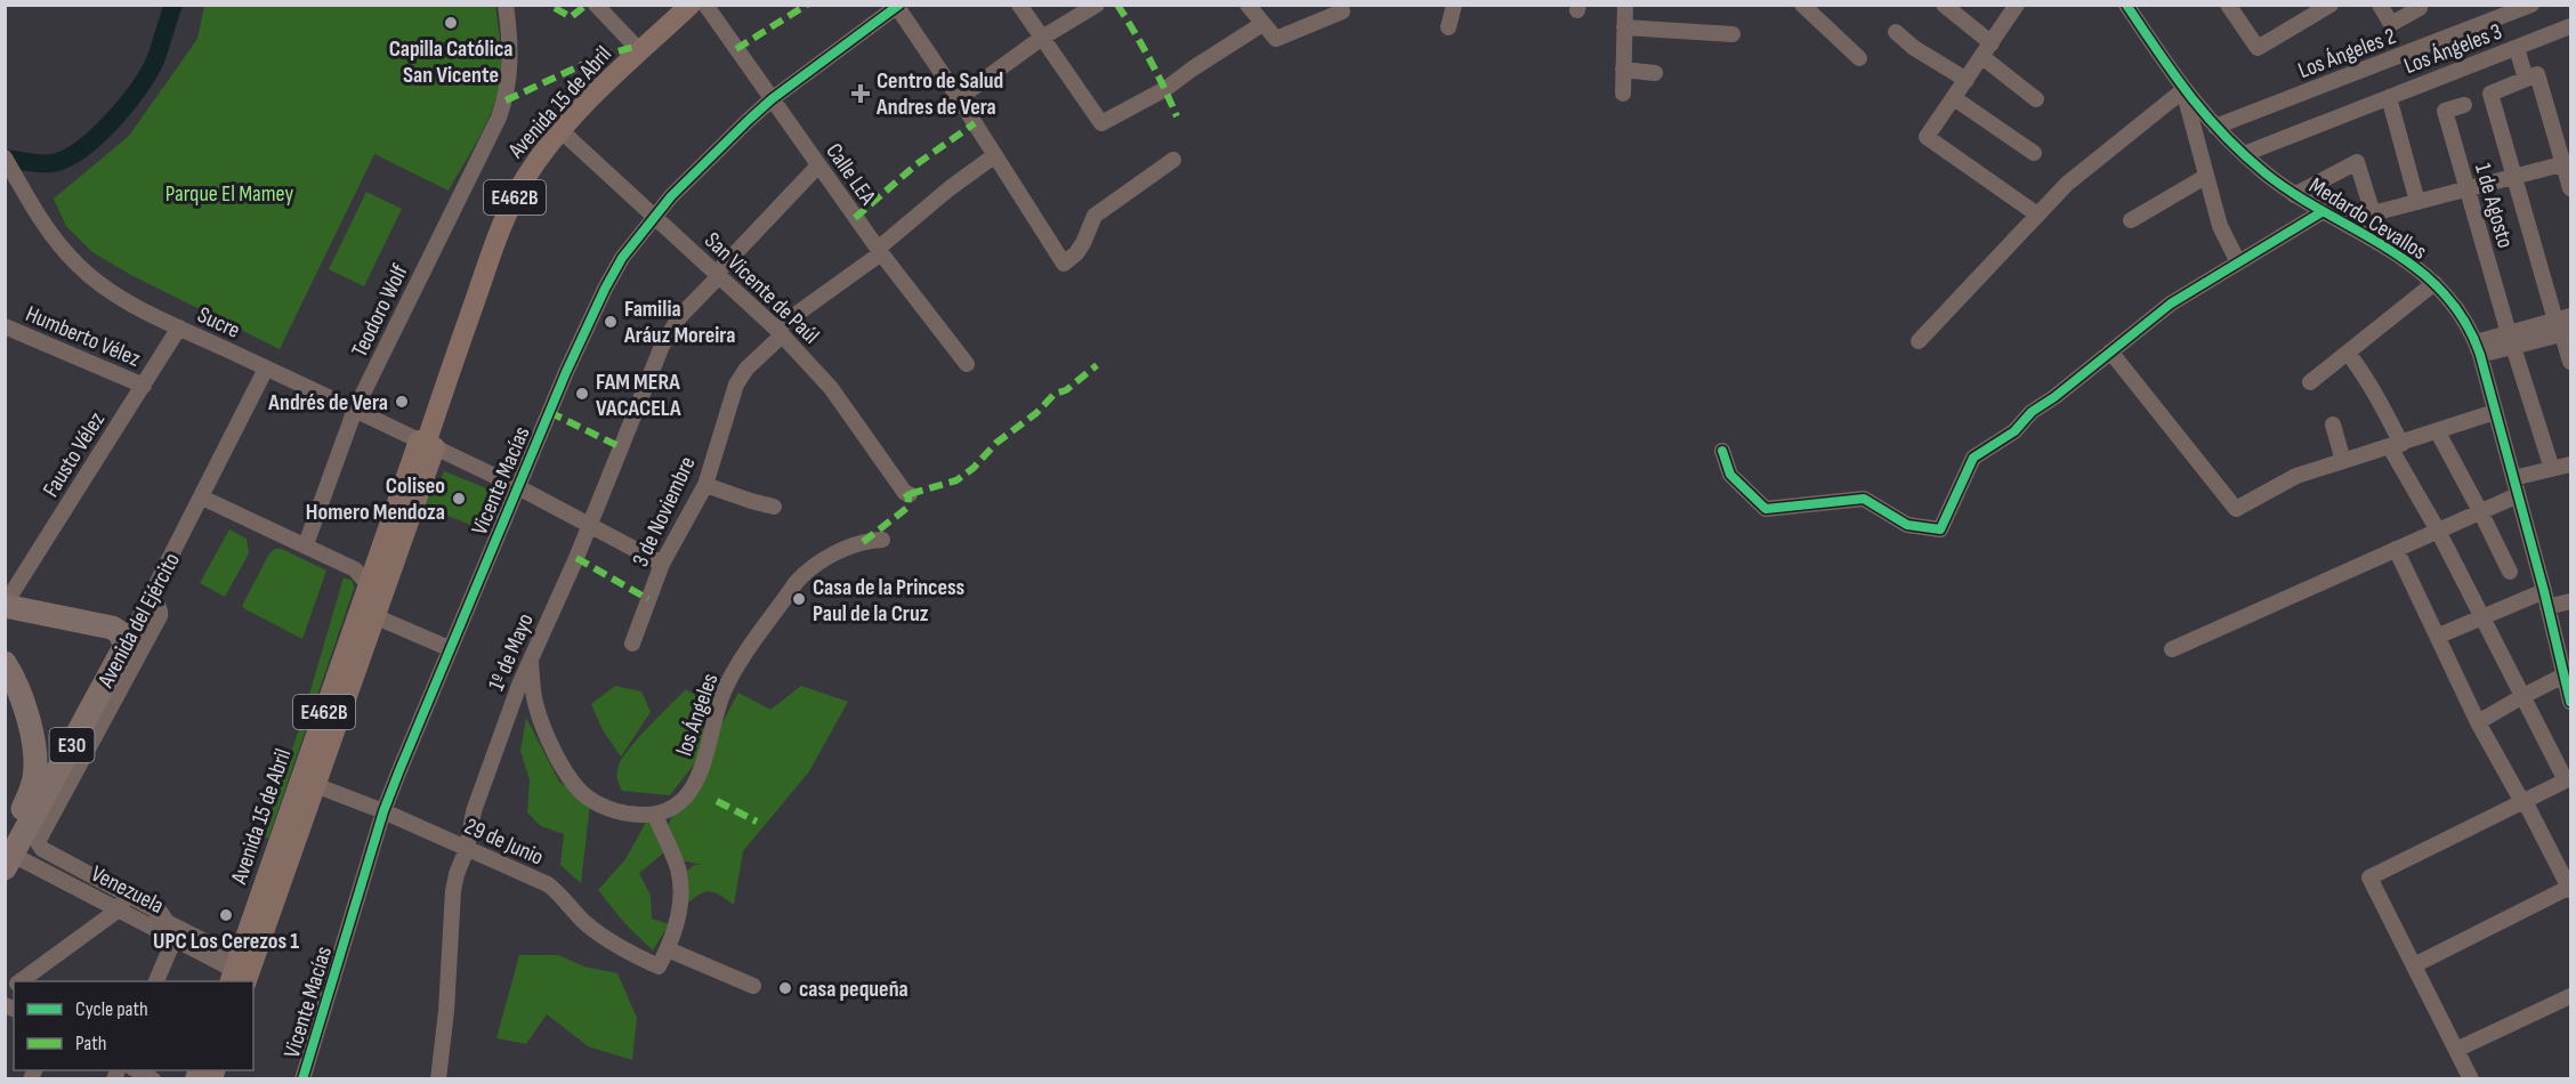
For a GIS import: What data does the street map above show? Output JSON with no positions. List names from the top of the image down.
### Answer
{
  "streets": {
    "highway": ["Avenida del Ejército", "E30"],
    "main road": ["Avenida 15 de Abril", "E462B"],
    "street": [
      "Los Ángeles 3",
      "Los Ángeles 2",
      "Calle LEA",
      "1 de Agosto",
      "Medardo Cevallos",
      "San Vicente de Paúl",
      "Teodoro Wolf",
      "Sucre",
      "Humberto Vélez",
      "Fausto Vélez",
      "Vicente Macías",
      "3 de Noviembre",
      "1º de Mayo",
      "los Ángeles",
      "29 de Junio",
      "Venezuela"
    ]
  },
  "crossings": [
    ["Los Ángeles 3", "Medardo Cevallos"],
    ["Los Ángeles 2", "Medardo Cevallos"],
    ["Avenida 15 de Abril", "San Vicente de Paúl"],
    ["Avenida 15 de Abril", "Sucre"],
    ["Avenida 15 de Abril", "29 de Junio"],
    ["Avenida 15 de Abril", "Venezuela"],
    ["Calle LEA", "Vicente Macías"],
    ["Calle LEA", "3 de Noviembre"],
    ["Calle LEA", "1º de Mayo"],
    ["San Vicente de Paúl", "Vicente Macías"],
    ["San Vicente de Paúl", "3 de Noviembre"],
    ["San Vicente de Paúl", "1º de Mayo"],
    ["Teodoro Wolf", "Sucre"],
    ["Sucre", "Fausto Vélez"],
    ["Sucre", "Vicente Macías"],
    ["Sucre", "3 de Noviembre"],
    ["Sucre", "Avenida del Ejército"],
    ["Sucre", "1º de Mayo"],
    ["Humberto Vélez", "Fausto Vélez"],
    ["Vicente Macías", "29 de Junio"],
    ["Avenida del Ejército", "E30"],
    ["Avenida del Ejército", "Venezuela"],
    ["1º de Mayo", "29 de Junio"],
    ["E30", "Venezuela"]
  ],
  "parks": ["Parque El Mamey"],
  "places": {
    "other": [
      "Capilla Católica San Vicente",
      "Familia Aráuz Moreira",
      "FAM MERA VACACELA",
      "Andrés de Vera",
      "Coliseo Homero Mendoza",
      "Casa de la Princess Paul de la Cruz",
      "UPC Los Cerezos 1",
      "casa pequeña"
    ],
    "health": ["Centro de Salud Andres de Vera"]
  },
  "legend": ["Cycle path", "Path"]
}
